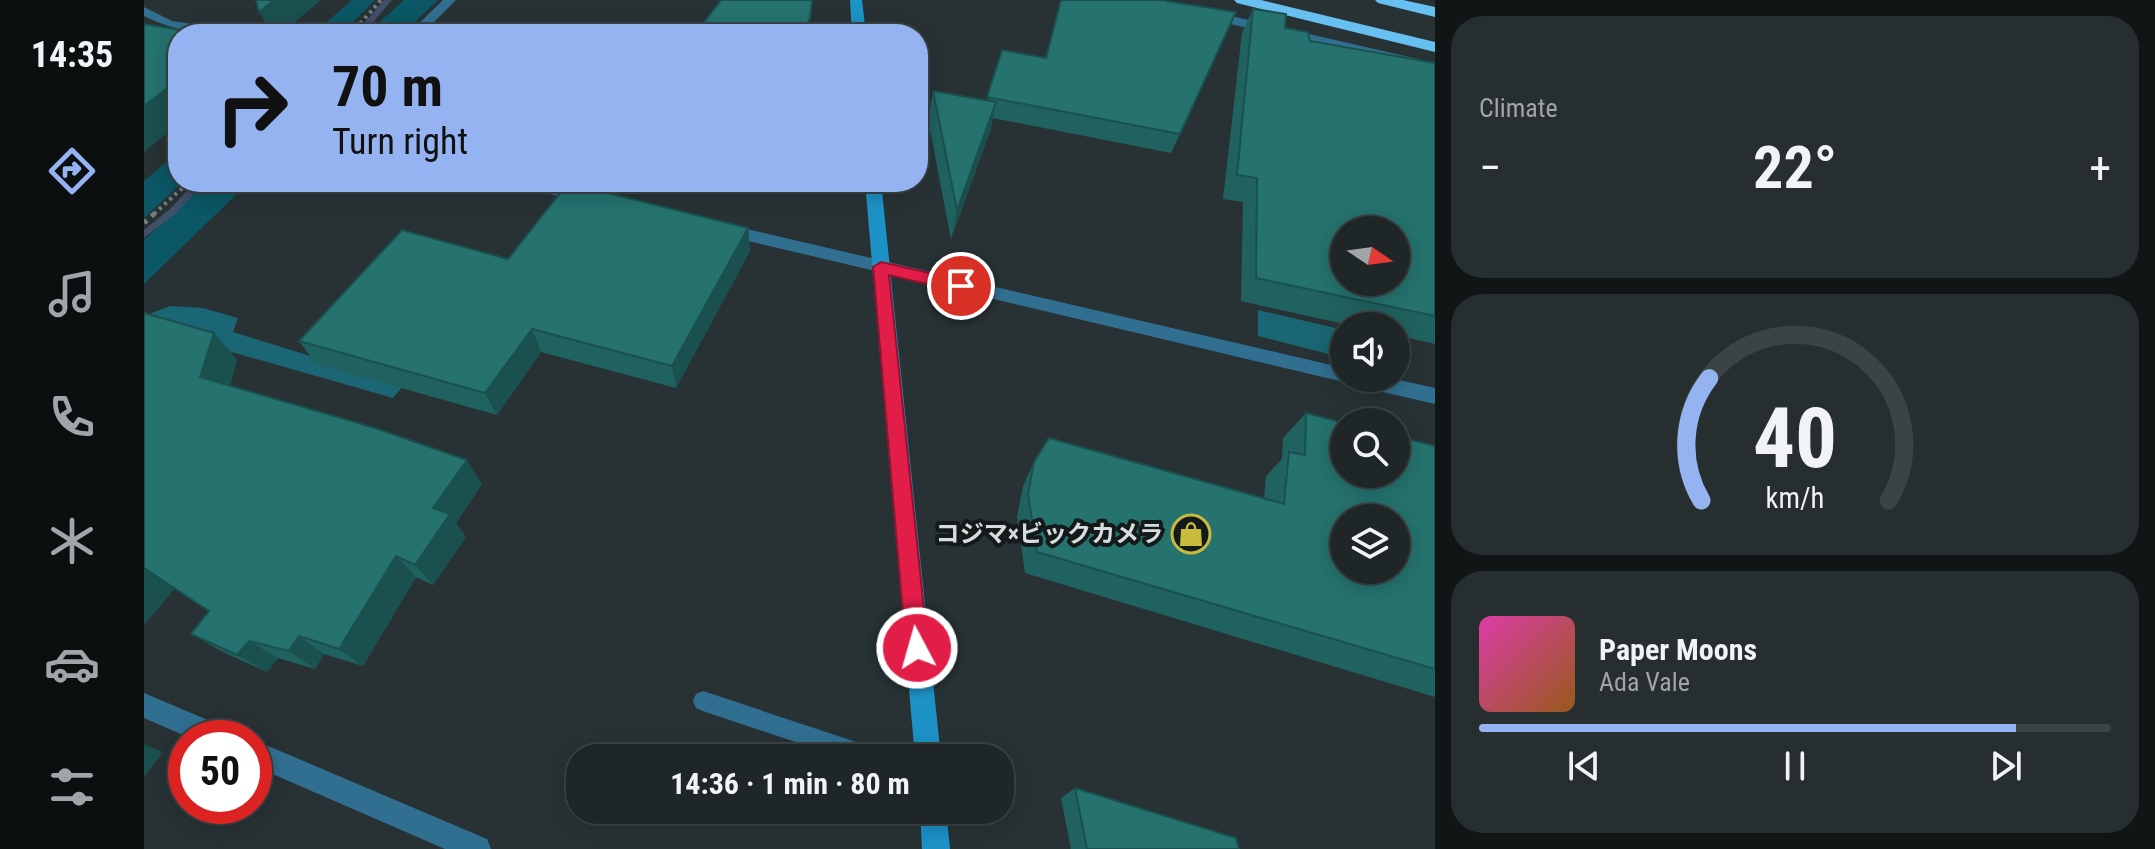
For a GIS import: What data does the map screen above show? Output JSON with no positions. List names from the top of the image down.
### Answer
{
  "places": {
    "shop": ["コジマ×ビックカメラ"]
  },
  "north": "right",
  "page": {
    "tabs": "14:35",
    "tile": "Climate",
    "turn": ["70 m", "Turn right"],
    "heat": ["−", "22°", "+"],
    "song": ["Paper Moons", "Ada Vale"],
    "limit": "50",
    "trip": "14:36 · 1 min · 80 m",
    "gauge": ["40", "km/h"]
  }
}
